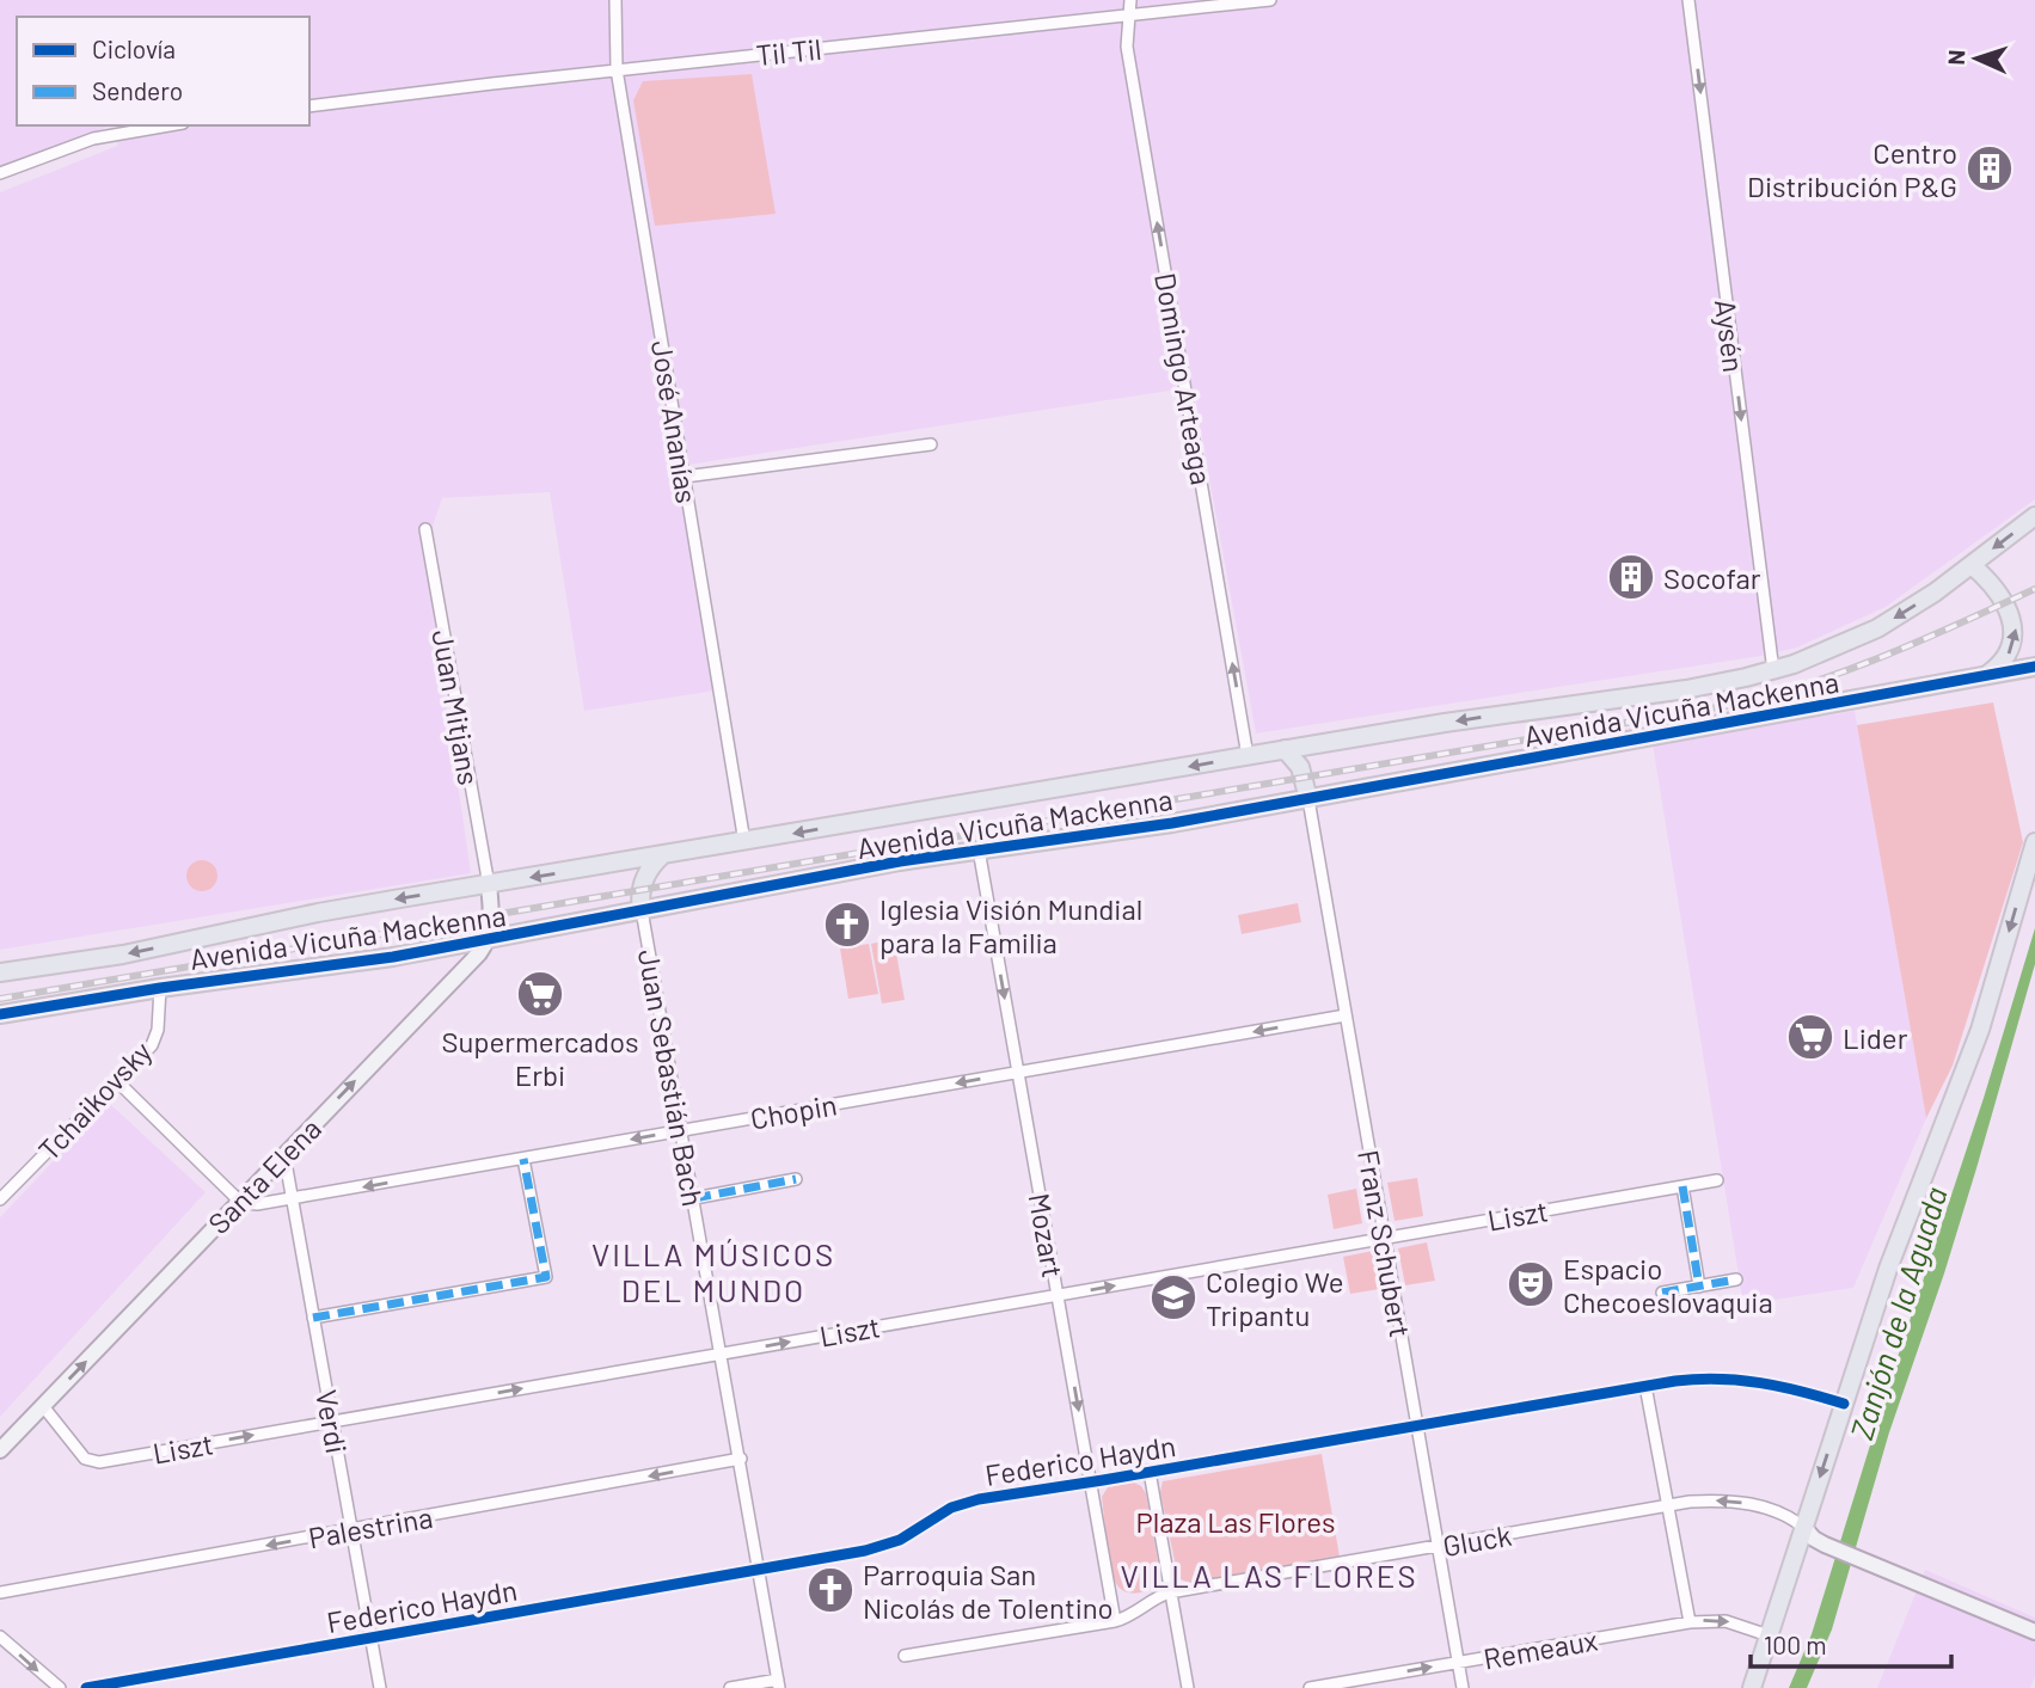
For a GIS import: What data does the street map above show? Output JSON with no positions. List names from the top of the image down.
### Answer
{
  "streets": {
    "main road": ["Avenida Vicuña Mackenna"],
    "street": [
      "Til Til",
      "Aysén",
      "Domingo Arteaga",
      "José Ananías",
      "Juan Mitjans",
      "Juan Sebastián Bach",
      "Tchaikovsky",
      "Chopin",
      "Santa Elena",
      "Liszt",
      "Mozart",
      "Franz Schubert",
      "Verdi",
      "Federico Haydn",
      "Palestrina",
      "Gluck",
      "Remeaux"
    ]
  },
  "crossings": [
    ["Til Til", "Domingo Arteaga"],
    ["Til Til", "José Ananías"],
    ["Aysén", "Avenida Vicuña Mackenna"],
    ["Domingo Arteaga", "Avenida Vicuña Mackenna"],
    ["José Ananías", "Avenida Vicuña Mackenna"],
    ["Juan Mitjans", "Avenida Vicuña Mackenna"],
    ["Avenida Vicuña Mackenna", "Juan Sebastián Bach"],
    ["Avenida Vicuña Mackenna", "Tchaikovsky"],
    ["Avenida Vicuña Mackenna", "Santa Elena"],
    ["Avenida Vicuña Mackenna", "Mozart"],
    ["Avenida Vicuña Mackenna", "Franz Schubert"],
    ["Juan Sebastián Bach", "Chopin"],
    ["Juan Sebastián Bach", "Liszt"],
    ["Juan Sebastián Bach", "Federico Haydn"],
    ["Juan Sebastián Bach", "Palestrina"],
    ["Chopin", "Santa Elena"],
    ["Chopin", "Mozart"],
    ["Chopin", "Franz Schubert"],
    ["Chopin", "Verdi"],
    ["Santa Elena", "Liszt"],
    ["Santa Elena", "Verdi"],
    ["Liszt", "Mozart"],
    ["Liszt", "Franz Schubert"],
    ["Liszt", "Verdi"],
    ["Mozart", "Federico Haydn"],
    ["Mozart", "Gluck"],
    ["Franz Schubert", "Federico Haydn"],
    ["Franz Schubert", "Gluck"],
    ["Franz Schubert", "Remeaux"],
    ["Verdi", "Federico Haydn"],
    ["Verdi", "Palestrina"]
  ],
  "one_way": [
    "Aysén",
    "Domingo Arteaga",
    "Chopin",
    "Santa Elena",
    "Liszt",
    "Mozart",
    "Palestrina",
    "Remeaux"
  ],
  "districts": ["VILLA MÚSICOS DEL MUNDO", "VILLA LAS FLORES"],
  "water": ["Zanjón de la Aguada"],
  "parks": ["Plaza Las Flores"],
  "places": {
    "building": ["Centro Distribución P&G", "Socofar"],
    "church": ["Iglesia Visión Mundial para la Familia", "Parroquia San Nicolás de Tolentino"],
    "supermarket": ["Supermercados Erbi", "Lider"],
    "theatre": ["Espacio Checoeslovaquia"],
    "school or university": ["Colegio We Tripantu"]
  },
  "legend": ["Ciclovía", "Sendero"],
  "scale_bar": "100 m",
  "north": "left"
}
